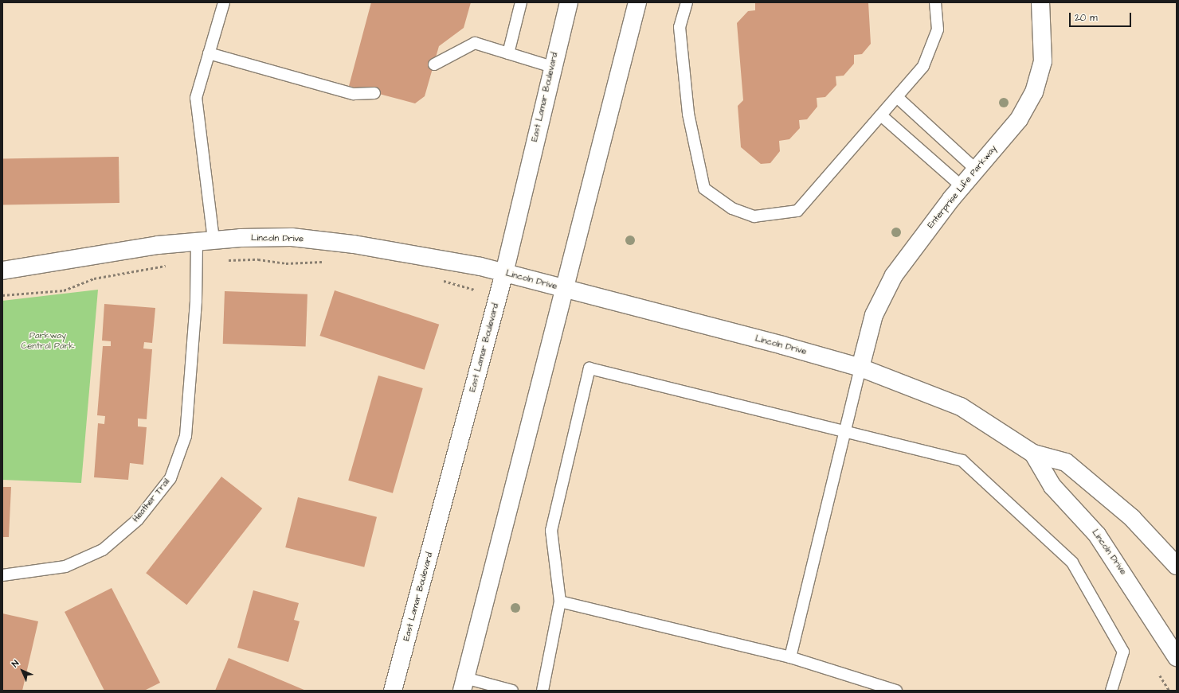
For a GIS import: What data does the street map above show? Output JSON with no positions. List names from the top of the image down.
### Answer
{
  "streets": {
    "main road": ["East Lamar Boulevard", "Enterprise Life Parkway", "Lincoln Drive"],
    "lane": ["Heather Trail"]
  },
  "crossings": [
    ["East Lamar Boulevard", "Lincoln Drive"],
    ["Enterprise Life Parkway", "Lincoln Drive"],
    ["Lincoln Drive", "Heather Trail"]
  ],
  "parks": ["Parkway Central Park"],
  "scale_bar": "20 m",
  "north": "top left"
}
